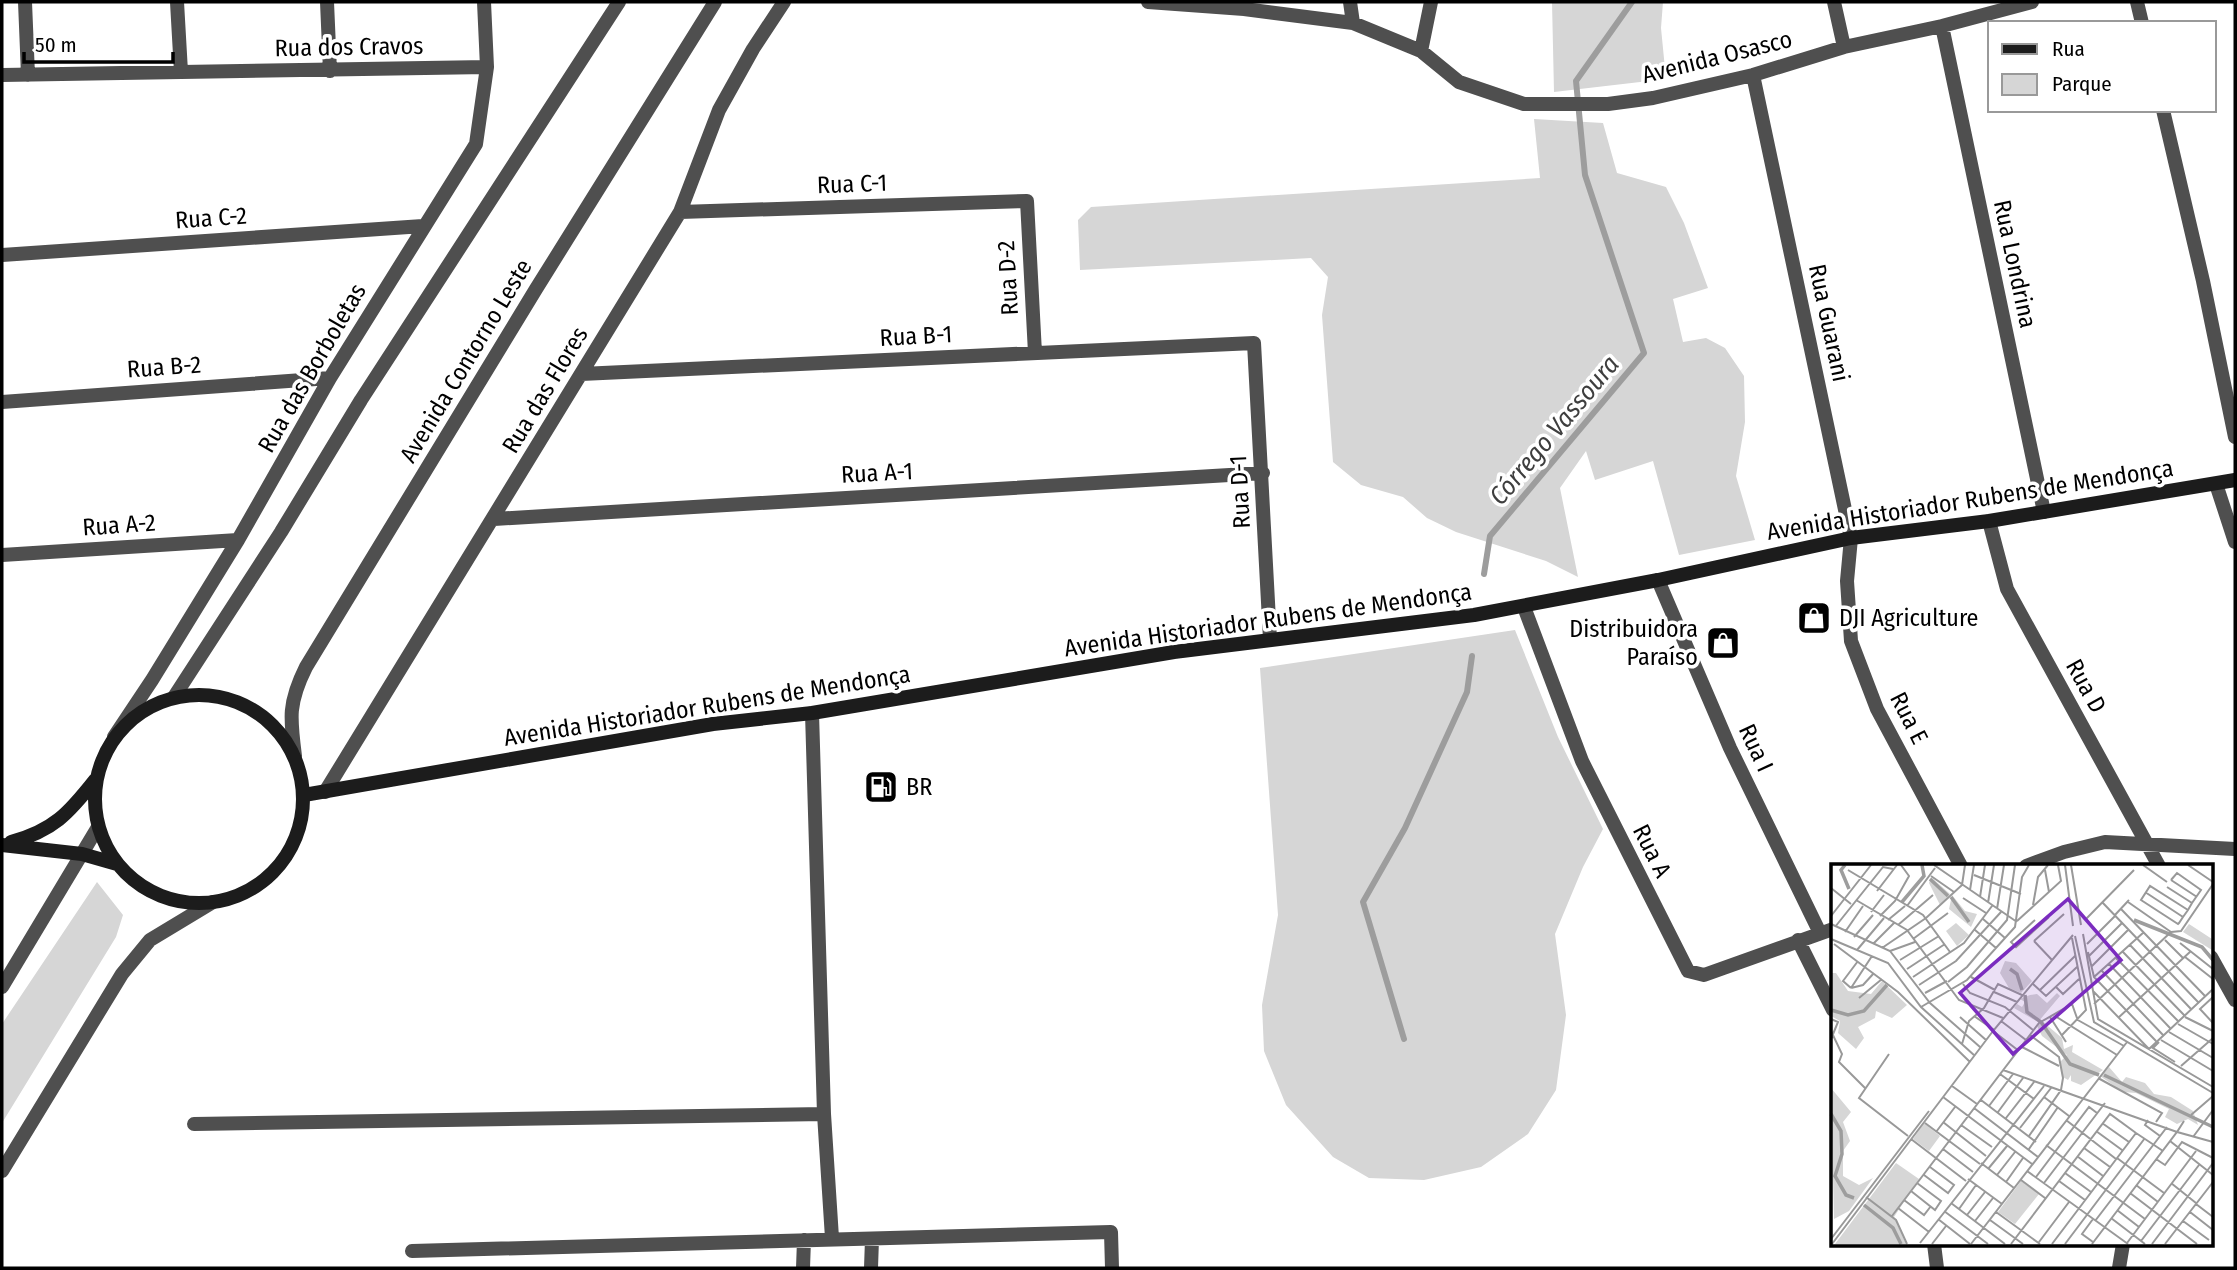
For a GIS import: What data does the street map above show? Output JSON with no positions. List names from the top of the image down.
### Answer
{
  "streets": {
    "main road": ["Avenida Historiador Rubens de Mendonça"],
    "street": [
      "Rua dos Cravos",
      "Avenida Osasco",
      "Rua C-1",
      "Rua C-2",
      "Rua Londrina",
      "Rua D-2",
      "Rua Guarani",
      "Rua B-1",
      "Avenida Contorno Leste",
      "Rua B-2",
      "Rua das Borboletas",
      "Rua das Flores",
      "Rua A-1",
      "Rua D-1",
      "Rua A-2",
      "Rua D",
      "Rua E",
      "Rua I",
      "Rua A"
    ]
  },
  "crossings": [
    ["Rua dos Cravos", "Rua das Borboletas"],
    ["Avenida Osasco", "Rua Londrina"],
    ["Avenida Osasco", "Rua Guarani"],
    ["Rua C-1", "Rua D-2"],
    ["Rua C-1", "Rua das Flores"],
    ["Rua C-2", "Rua das Borboletas"],
    ["Rua Londrina", "Avenida Historiador Rubens de Mendonça"],
    ["Rua D-2", "Rua B-1"],
    ["Rua Guarani", "Avenida Historiador Rubens de Mendonça"],
    ["Rua Guarani", "Rua E"],
    ["Rua B-1", "Rua das Flores"],
    ["Rua B-1", "Rua D-1"],
    ["Avenida Contorno Leste", "Rua das Borboletas"],
    ["Avenida Contorno Leste", "Avenida Historiador Rubens de Mendonça"],
    ["Rua B-2", "Rua das Borboletas"],
    ["Rua das Borboletas", "Avenida Historiador Rubens de Mendonça"],
    ["Rua das Borboletas", "Rua A-2"],
    ["Rua das Flores", "Rua A-1"],
    ["Rua das Flores", "Avenida Historiador Rubens de Mendonça"],
    ["Rua A-1", "Rua D-1"],
    ["Rua D-1", "Avenida Historiador Rubens de Mendonça"],
    ["Avenida Historiador Rubens de Mendonça", "Rua D"],
    ["Avenida Historiador Rubens de Mendonça", "Rua I"],
    ["Avenida Historiador Rubens de Mendonça", "Rua A"],
    ["Rua I", "Rua A"]
  ],
  "water": ["Córrego Vassoura"],
  "places": {
    "shop": ["DJI Agriculture", "Distribuidora Paraíso"],
    "fuel station": ["BR"]
  },
  "legend": ["Rua", "Parque"],
  "scale_bar": "50 m"
}
